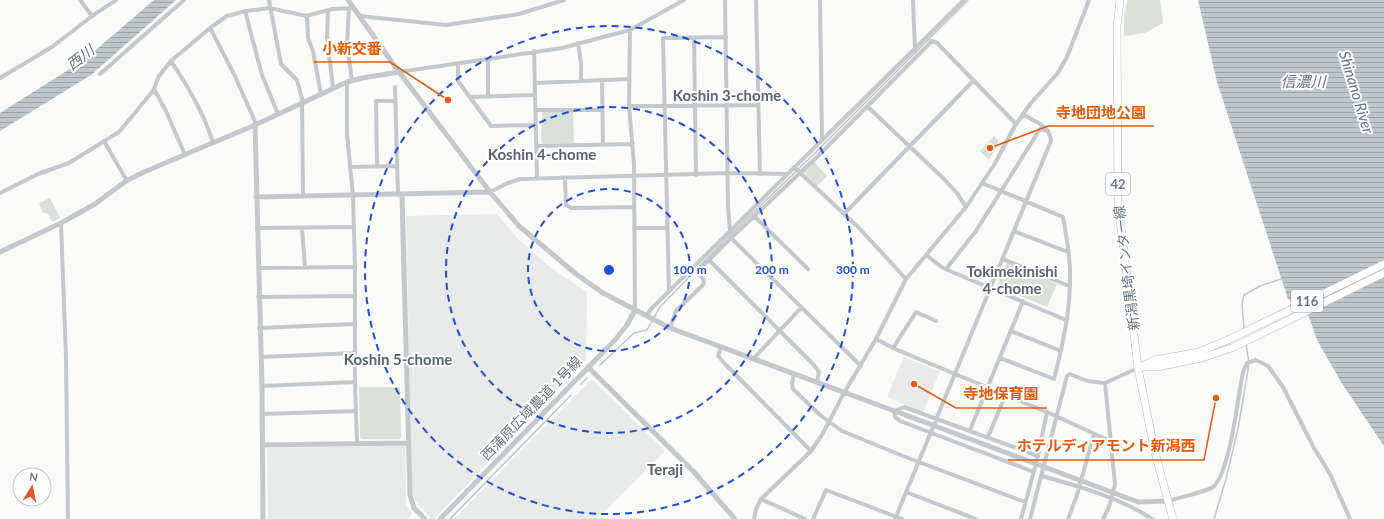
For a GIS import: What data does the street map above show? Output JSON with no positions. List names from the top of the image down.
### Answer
{
  "streets": {
    "main road": ["42", "新潟黒埼インター線", "116"],
    "street": ["西蒲原広域農道 1号線"]
  },
  "crossings": [
    ["新潟黒埼インター線", "116"]
  ],
  "districts": [
    "Koshin 3-chome",
    "Koshin 4-chome",
    "Tokimekinishi 4-chome",
    "Koshin 5-chome",
    "Teraji"
  ],
  "water": ["西川", "信濃川", "Shinano River"],
  "places": [
    "小新交番",
    "寺地団地公園",
    "寺地保育園",
    "ホテルディアモント新潟西"
  ],
  "north": "top",
  "rings": ["100 m", "200 m", "300 m"]
}
